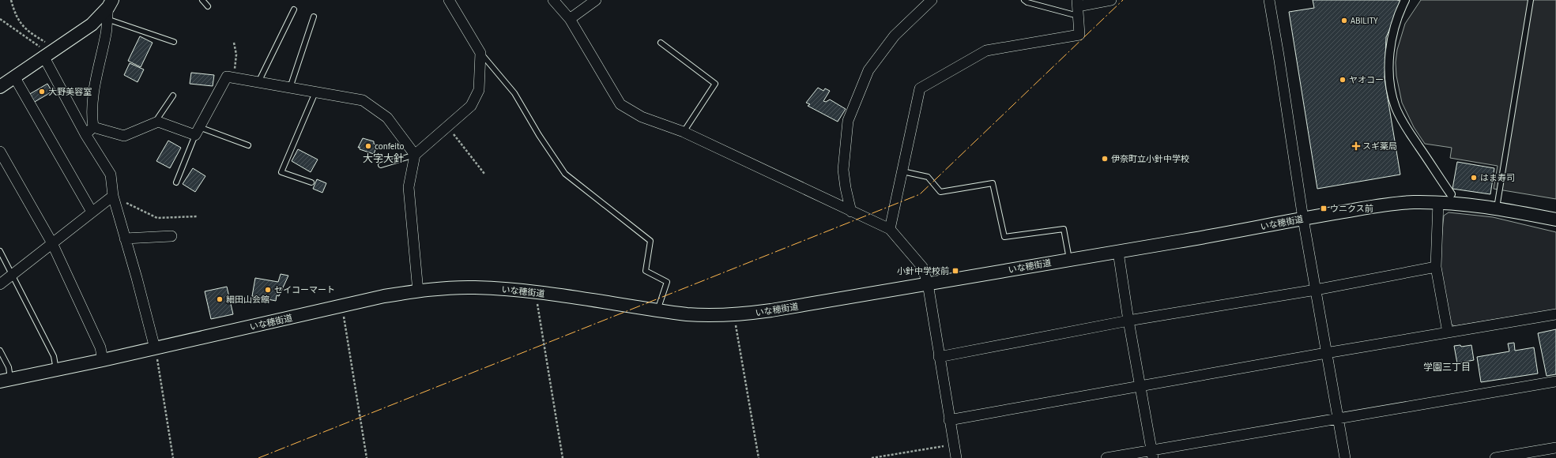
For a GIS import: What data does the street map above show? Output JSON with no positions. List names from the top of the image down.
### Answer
{
  "streets": {
    "street": ["いな穂街道"]
  },
  "districts": ["大字大針", "学園三丁目"],
  "places": {
    "other": [
      "ABILITY",
      "ヤオコー",
      "大野美容室",
      "confeito",
      "伊奈町立小針中学校",
      "はま寿司",
      "セイコーマート",
      "細田山会館"
    ],
    "health": ["スギ薬局"],
    "transit": ["ウニクス前", "小針中学校前"]
  }
}
